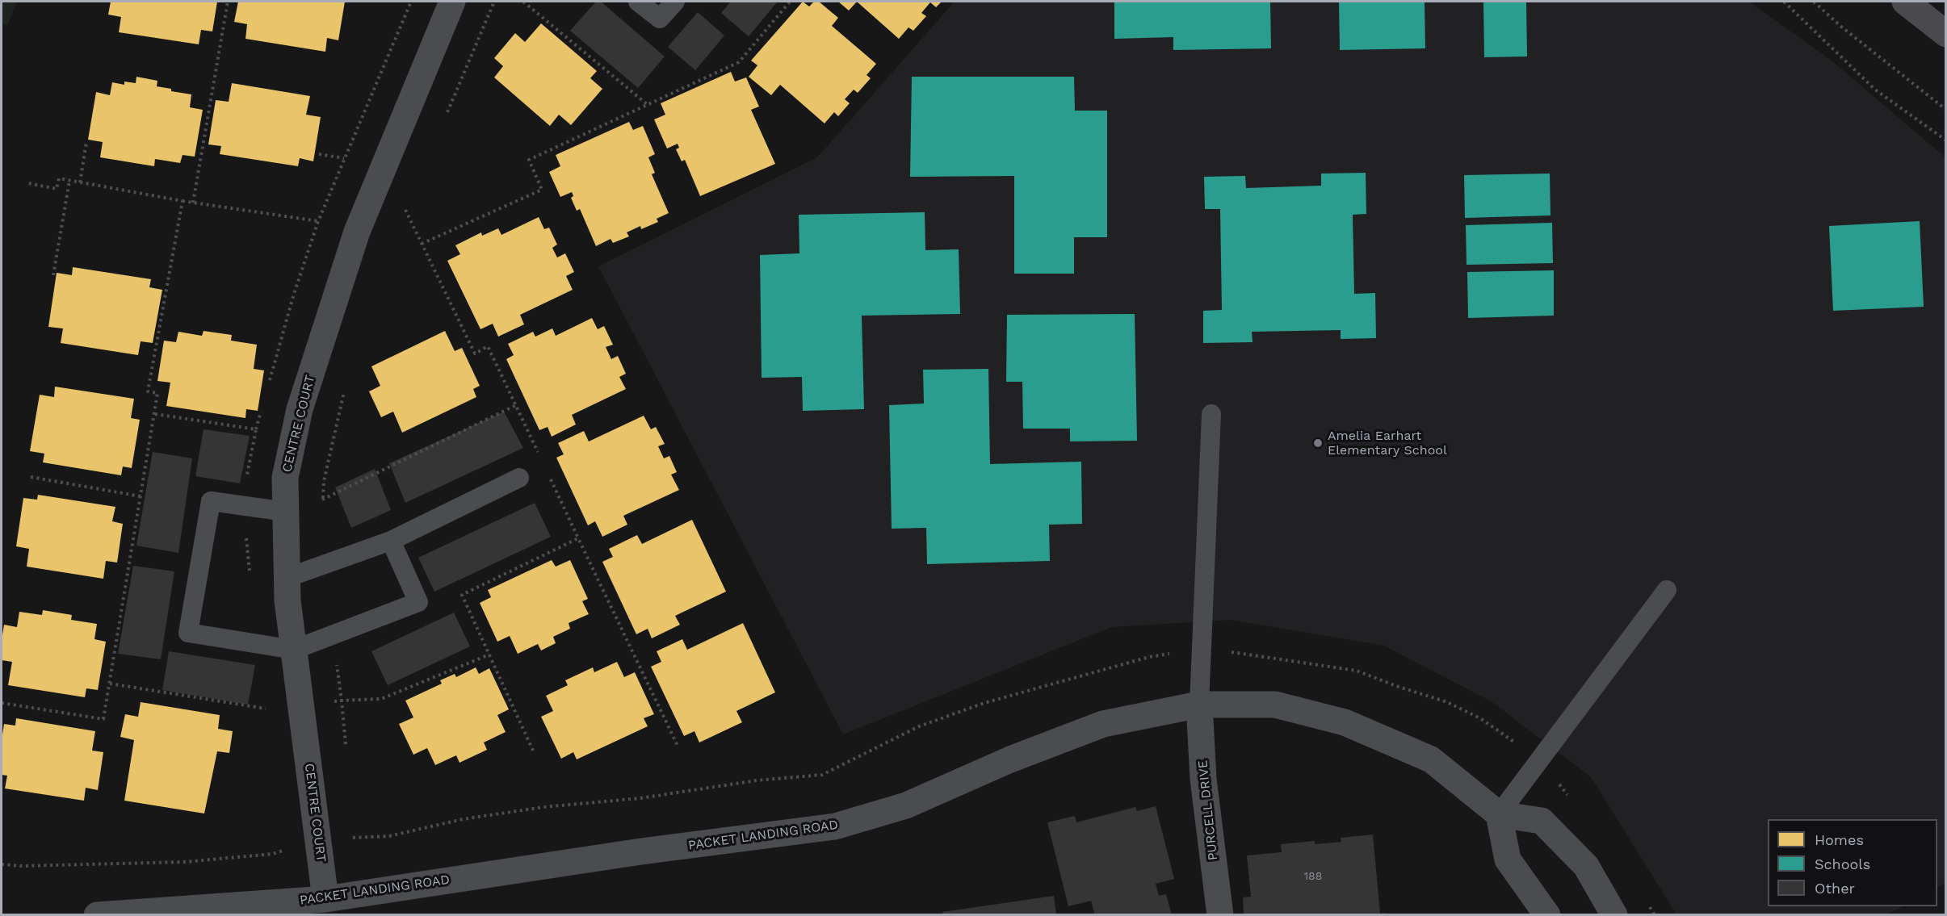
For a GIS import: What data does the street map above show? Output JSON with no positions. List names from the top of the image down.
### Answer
{
  "streets": {
    "street": ["CENTRE COURT", "PURCELL DRIVE", "PACKET LANDING ROAD"]
  },
  "crossings": [
    ["CENTRE COURT", "PACKET LANDING ROAD"],
    ["PURCELL DRIVE", "PACKET LANDING ROAD"]
  ],
  "places": ["Amelia Earhart Elementary School"],
  "house_numbers": ["188"],
  "legend": ["Homes", "Schools", "Other"]
}
